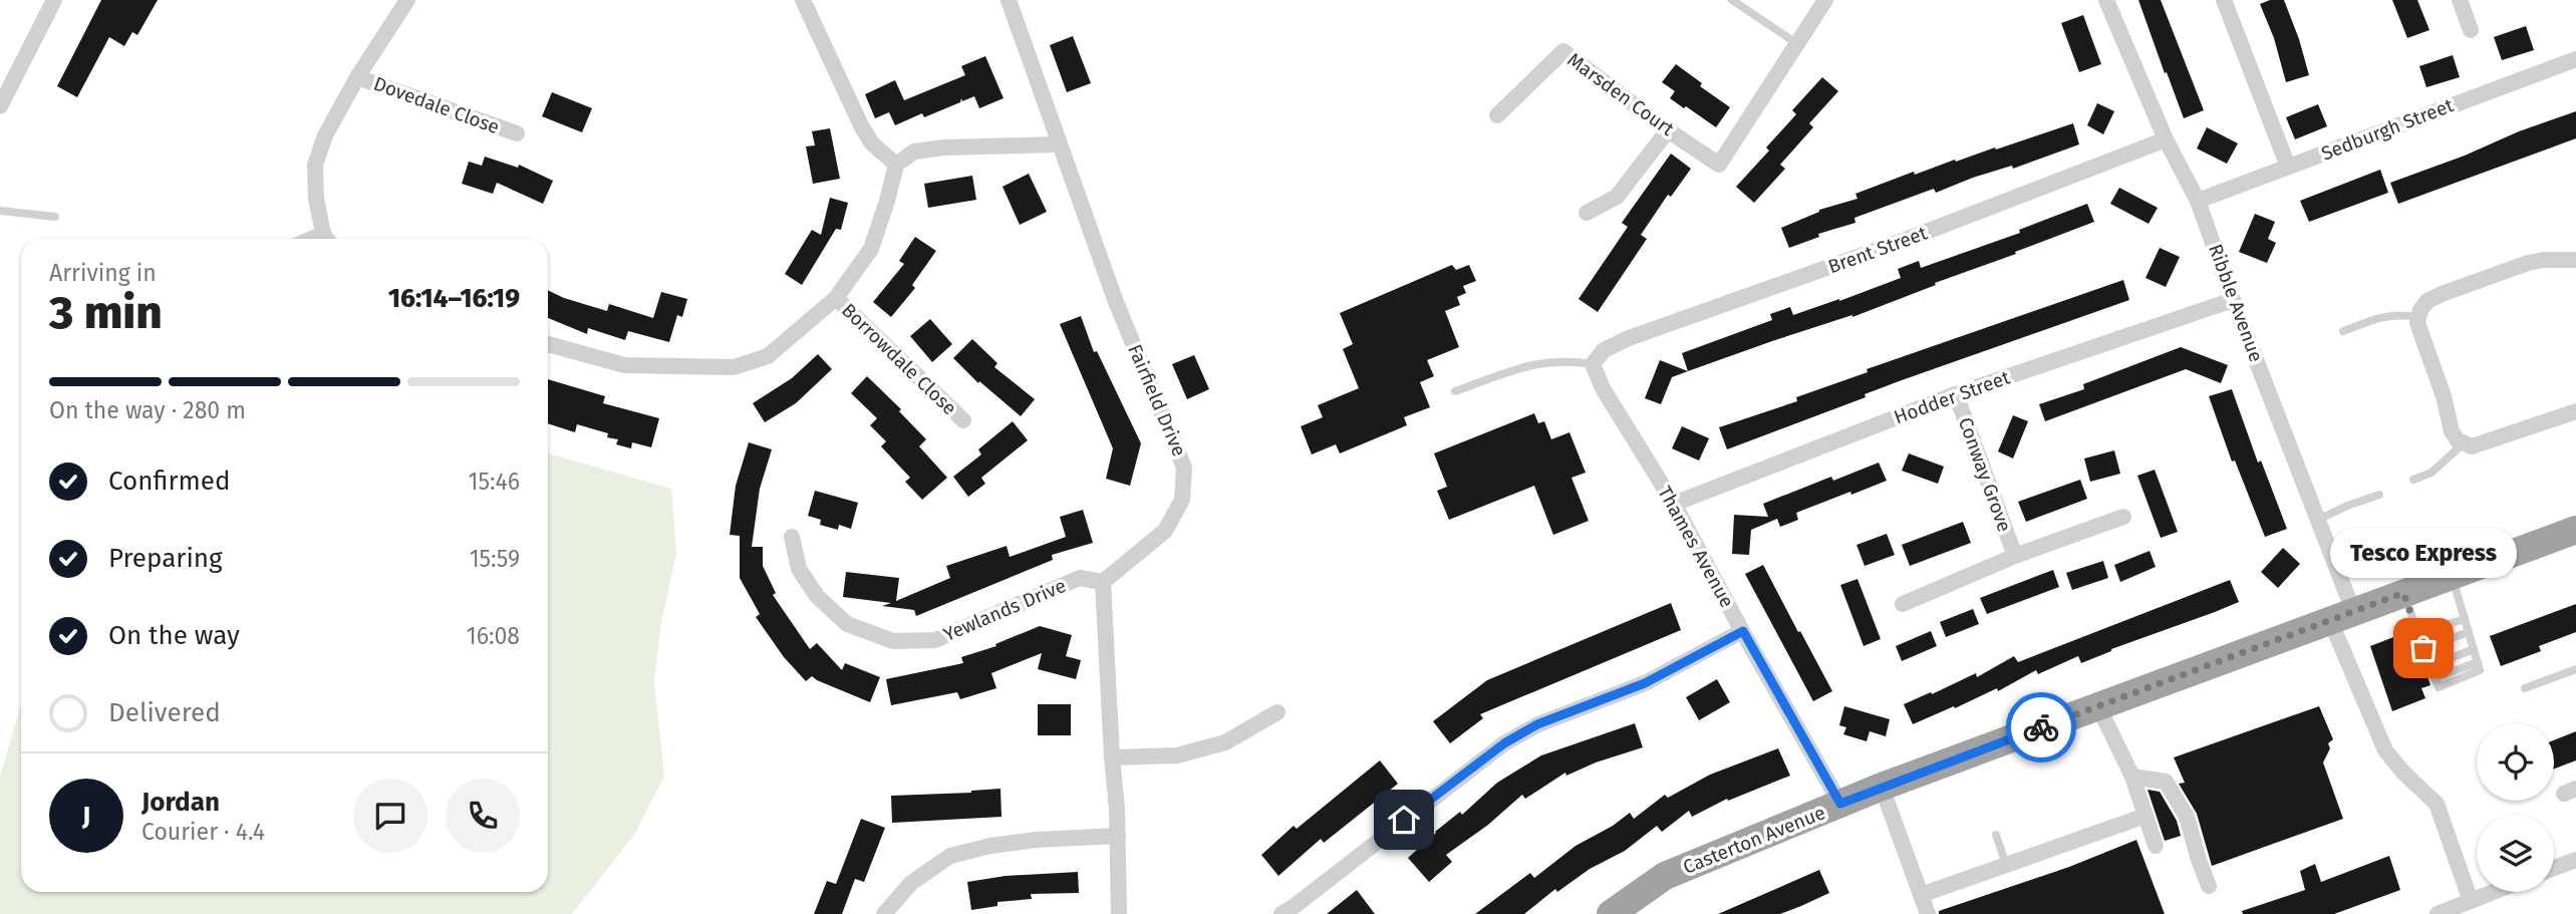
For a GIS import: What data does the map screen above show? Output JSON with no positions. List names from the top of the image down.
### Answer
{
  "streets": {
    "highway": ["Casterton Avenue"],
    "street": [
      "Marsden Court",
      "Dovedale Close",
      "Sedburgh Street",
      "Brent Street",
      "Ribble Avenue",
      "Borrowdale Close",
      "Hodder Street",
      "Fairfield Drive",
      "Conway Grove",
      "Thames Avenue",
      "Yewlands Drive"
    ]
  },
  "crossings": [
    ["Sedburgh Street", "Ribble Avenue"],
    ["Brent Street", "Ribble Avenue"],
    ["Brent Street", "Thames Avenue"],
    ["Ribble Avenue", "Hodder Street"],
    ["Ribble Avenue", "Casterton Avenue"],
    ["Hodder Street", "Conway Grove"],
    ["Hodder Street", "Thames Avenue"],
    ["Fairfield Drive", "Yewlands Drive"],
    ["Thames Avenue", "Casterton Avenue"]
  ],
  "places": ["Tesco Express"],
  "page": {
    "heading": ["3 min", "Arriving in", "16:14–16:19"],
    "panel": ["Jordan", "Courier · 4.4"],
    "bar": "On the way · 280 m",
    "list": [
      ["Confirmed", "15:46"],
      ["Preparing", "15:59"],
      ["On the way", "16:08"],
      "Delivered"
    ],
    "bubble": "Tesco Express",
    "round": "J"
  }
}
